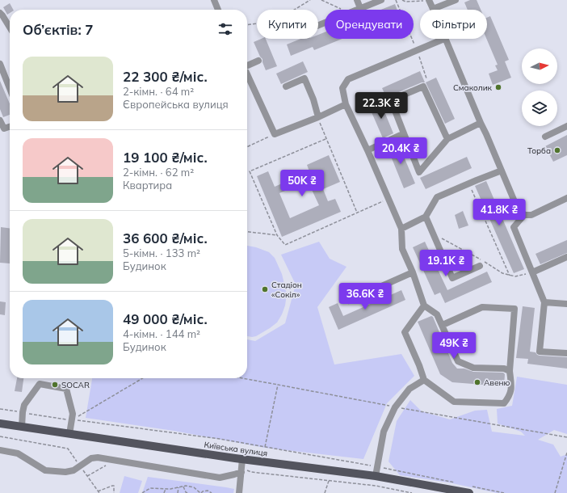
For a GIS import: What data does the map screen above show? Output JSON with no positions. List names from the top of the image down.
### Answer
{
  "streets": {
    "main road": ["Київська вулиця"]
  },
  "places": [
    "Смаколик",
    "Торба",
    "Стадіон «Сокіл»",
    "Авеню",
    "SOCAR"
  ],
  "north": "right",
  "page": {
    "chip": ["Купити", "Орендувати", "Фільтри"],
    "heading": "Об’єктів: 7",
    "list": [
      {
        "name": "22 300 ₴/міс.",
        "note": "2-кімн. · 64 m² · Європейська вулиця"
      },
      {
        "name": "19 100 ₴/міс.",
        "note": "2-кімн. · 62 m² · Квартира"
      },
      {
        "name": "36 600 ₴/міс.",
        "note": "5-кімн. · 133 m² · Будинок"
      },
      {
        "name": "49 000 ₴/міс.",
        "note": "4-кімн. · 144 m² · Будинок"
      }
    ],
    "price": [
      "22.3K ₴",
      "20.4K ₴",
      "50K ₴",
      "41.8K ₴",
      "19.1K ₴",
      "36.6K ₴",
      "49K ₴"
    ]
  }
}
